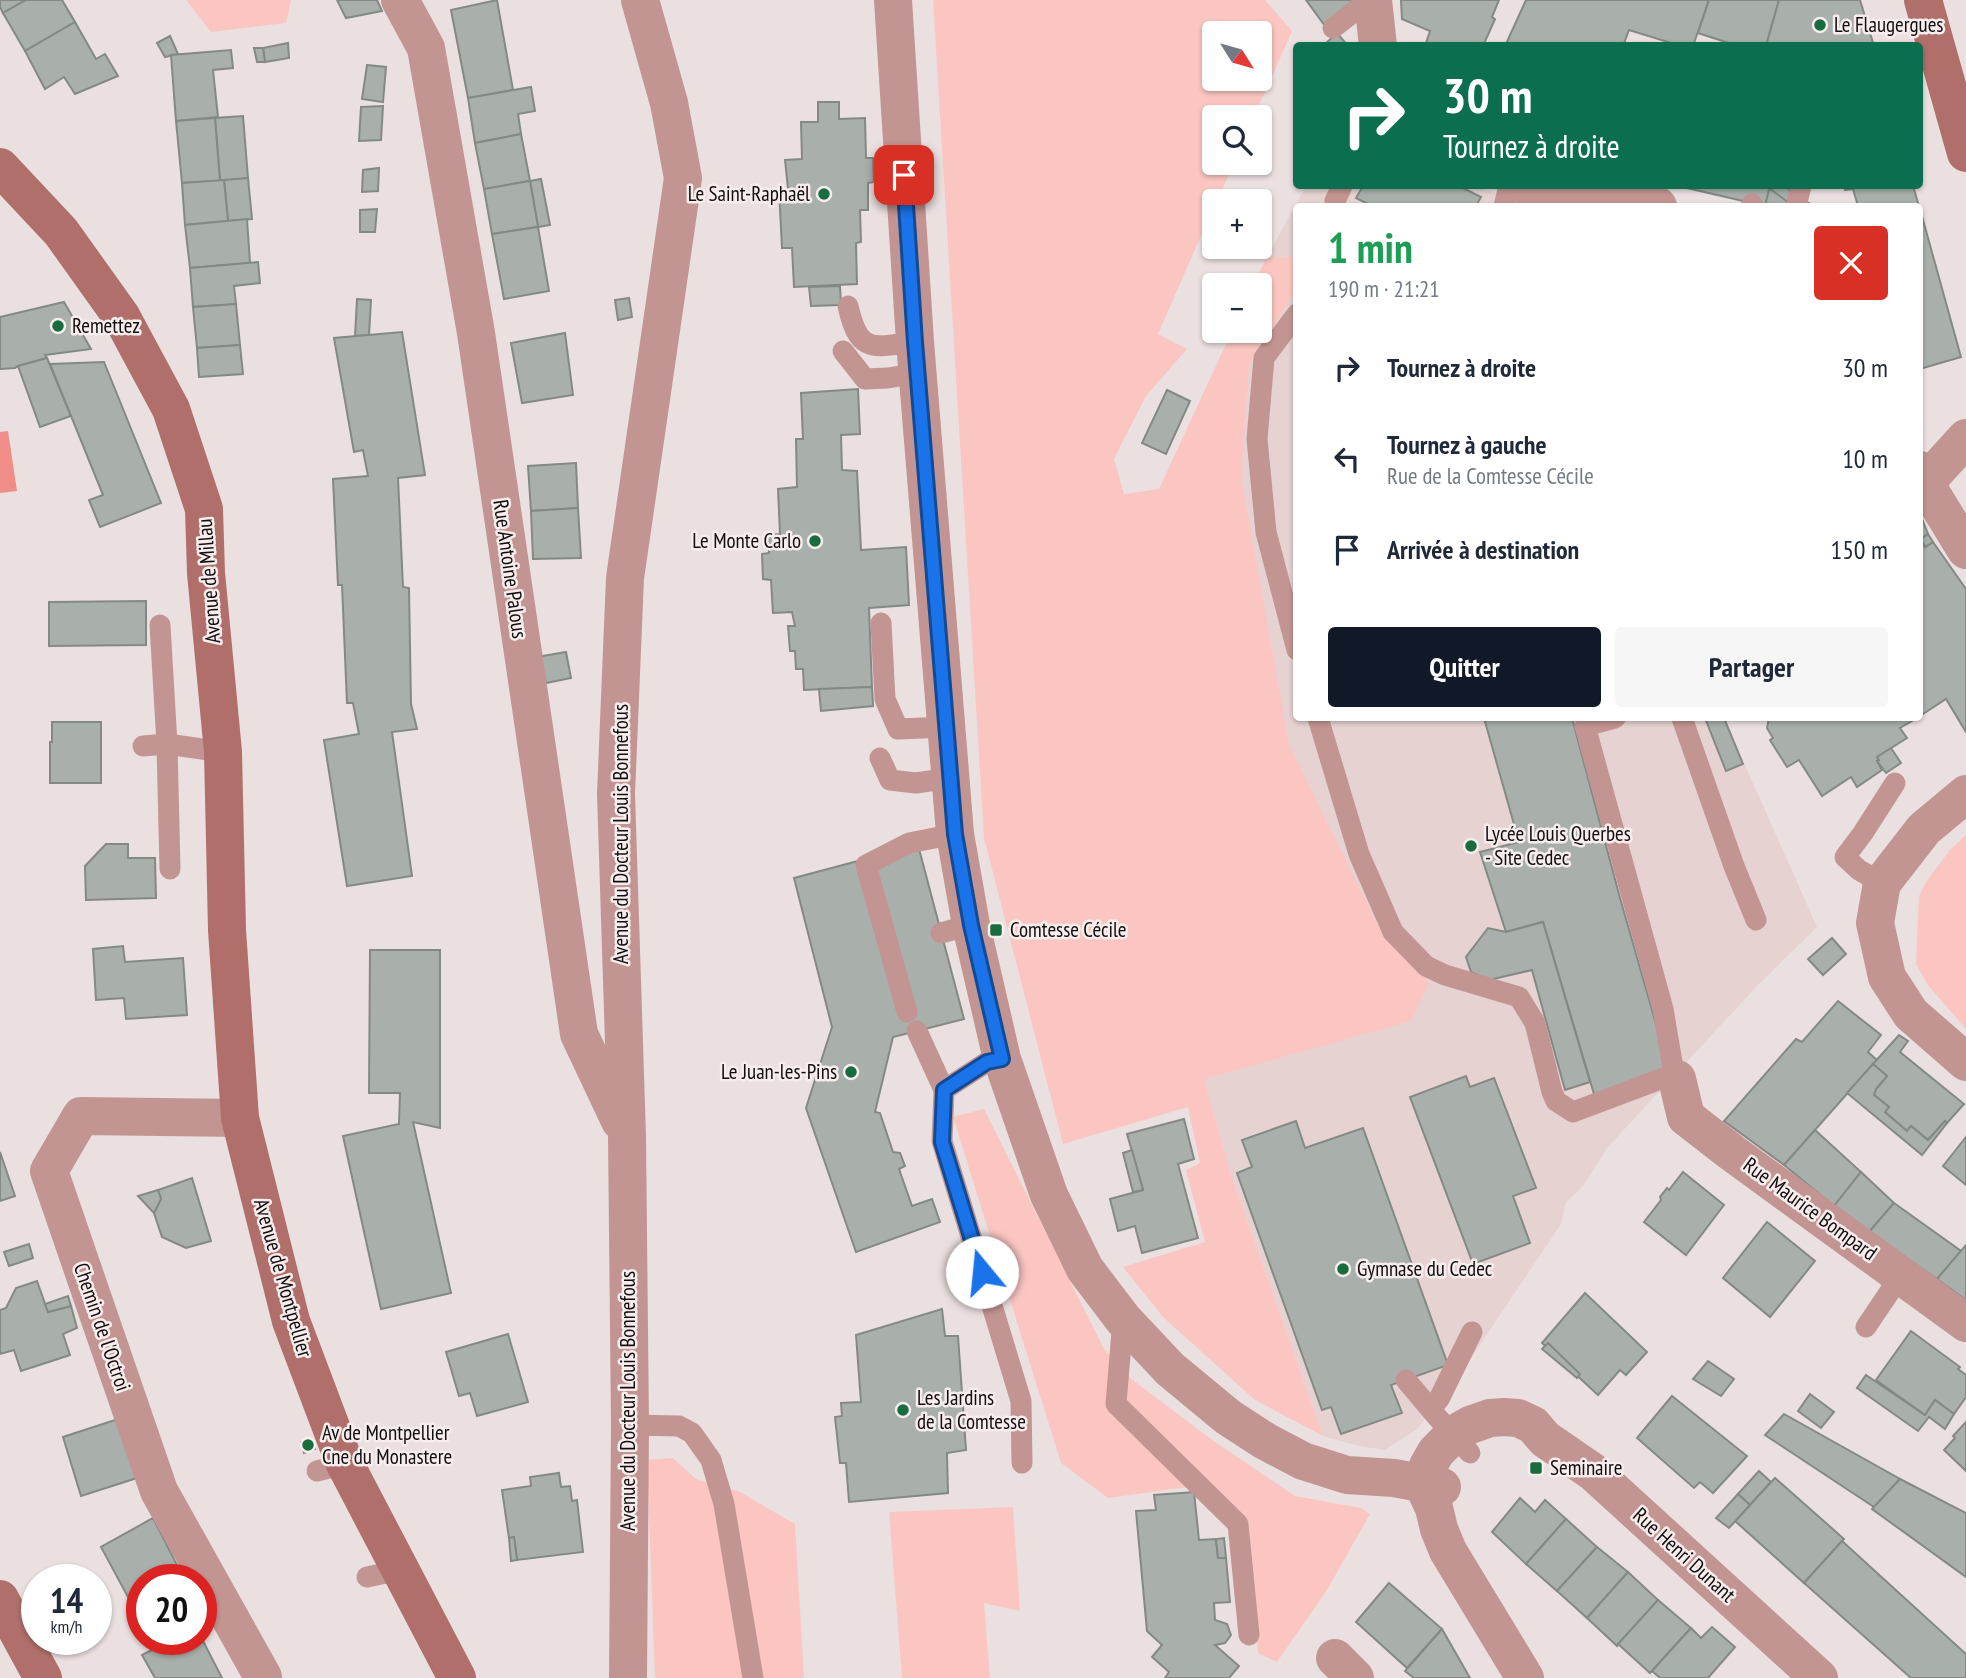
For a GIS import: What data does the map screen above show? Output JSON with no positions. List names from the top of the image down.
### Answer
{
  "streets": {
    "main road": ["Avenue de Millau", "Avenue de Montpellier"],
    "street": [
      "Rue Antoine Palous",
      "Avenue du Docteur Louis Bonnefous",
      "Rue Maurice Bompard",
      "Chemin de l'Octroi",
      "Rue Henri Dunant"
    ]
  },
  "crossings": [
    ["Rue Antoine Palous", "Avenue du Docteur Louis Bonnefous"],
    ["Avenue de Millau", "Avenue de Montpellier"],
    ["Avenue de Montpellier", "Chemin de l'Octroi"]
  ],
  "places": {
    "other": [
      "Le Flaugergues",
      "Le Saint-Raphaël",
      "Remettez",
      "Le Monte Carlo",
      "Lycée Louis Querbes - Site Cedec",
      "Le Juan-les-Pins",
      "Gymnase du Cedec",
      "Les Jardins de la Comtesse",
      "Av de Montpellier Cne du Monastere"
    ],
    "transit": ["Comtesse Cécile", "Seminaire"]
  },
  "north": "bottom right",
  "page": {
    "map_buttons": ["+", "−"],
    "turn": ["30 m", "Tournez à droite"],
    "heading": ["1 min", "190 m · 21:21"],
    "list": [
      {
        "name": "Tournez à droite",
        "value": "30 m"
      },
      {
        "name": "Tournez à gauche",
        "note": "Rue de la Comtesse Cécile",
        "value": "10 m"
      },
      {
        "name": "Arrivée à destination",
        "value": "150 m"
      }
    ],
    "buttons": ["Quitter", "Partager"],
    "speed": "14 km/h",
    "limit": "20"
  }
}
